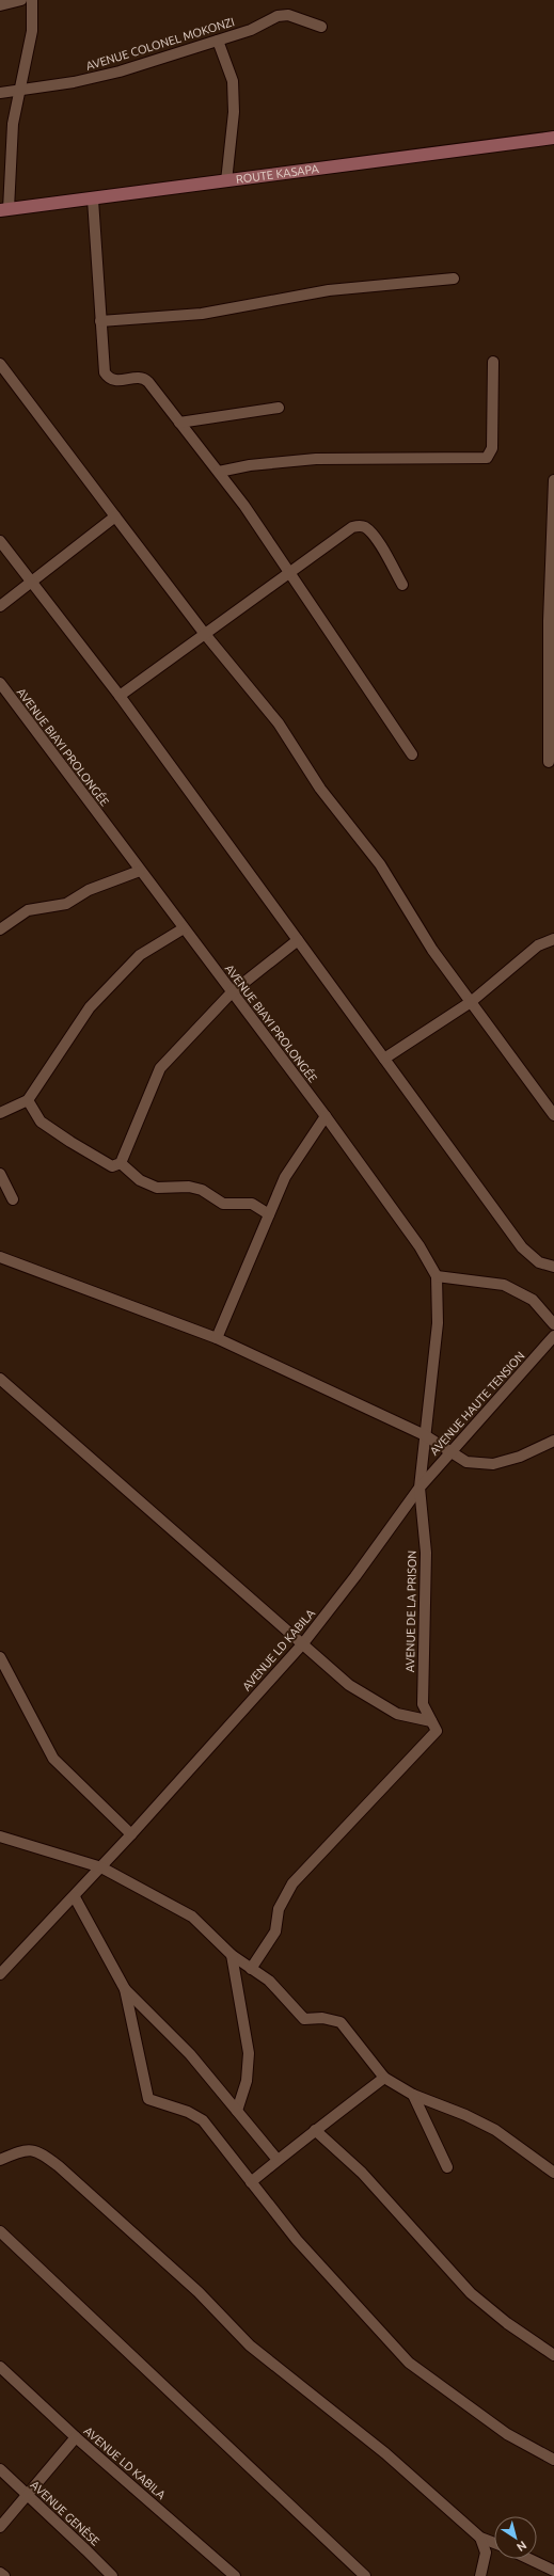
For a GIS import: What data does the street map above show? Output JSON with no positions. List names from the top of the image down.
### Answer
{
  "streets": {
    "main road": ["ROUTE KASAPA"],
    "street": [
      "AVENUE COLONEL MOKONZI",
      "AVENUE BIAYI PROLONGÉE",
      "AVENUE HAUTE TENSION",
      "AVENUE DE LA PRISON",
      "AVENUE LD KABILA",
      "AVENUE GENÈSE"
    ]
  },
  "crossings": [
    ["AVENUE BIAYI PROLONGÉE", "AVENUE LD KABILA"],
    ["AVENUE HAUTE TENSION", "AVENUE DE LA PRISON"],
    ["AVENUE HAUTE TENSION", "AVENUE LD KABILA"],
    ["AVENUE DE LA PRISON", "AVENUE LD KABILA"]
  ],
  "north": "bottom right"
}
